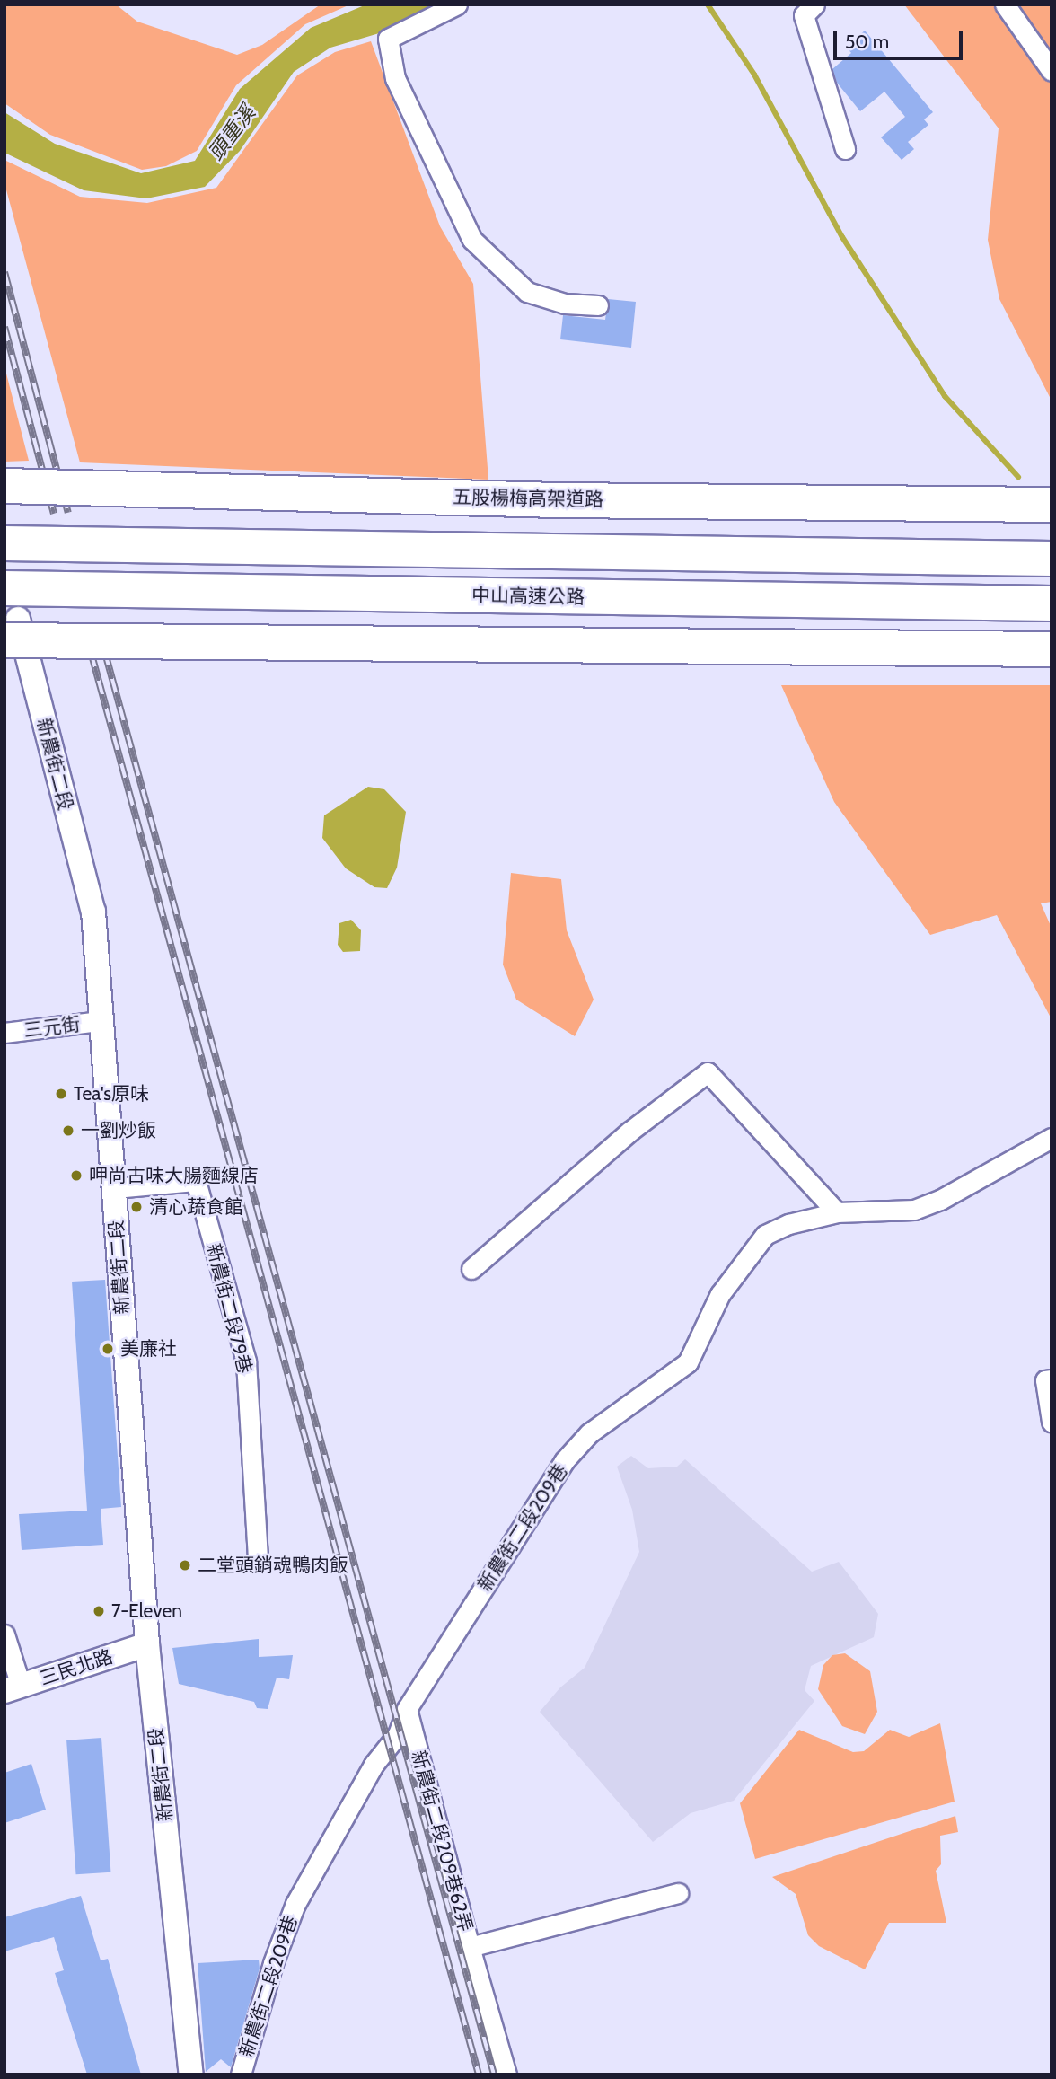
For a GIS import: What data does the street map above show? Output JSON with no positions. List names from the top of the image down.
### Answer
{
  "streets": {
    "highway": ["五股楊梅高架道路", "中山高速公路"],
    "street": [
      "新農街二段",
      "三元街",
      "新農街二段79巷",
      "新農街二段209巷",
      "三民北路",
      "新農街二段209巷62弄"
    ]
  },
  "crossings": [
    ["中山高速公路", "新農街二段"],
    ["新農街二段", "三元街"],
    ["新農街二段", "新農街二段79巷"],
    ["新農街二段", "三民北路"],
    ["新農街二段209巷", "新農街二段209巷62弄"]
  ],
  "water": ["頭重溪"],
  "places": [
    "Tea's原味",
    "一劉炒飯",
    "呷尚古味大腸麵線店",
    "清心蔬食館",
    "美廉社",
    "二堂頭銷魂鴨肉飯",
    "7-Eleven"
  ],
  "scale_bar": "50 m"
}
